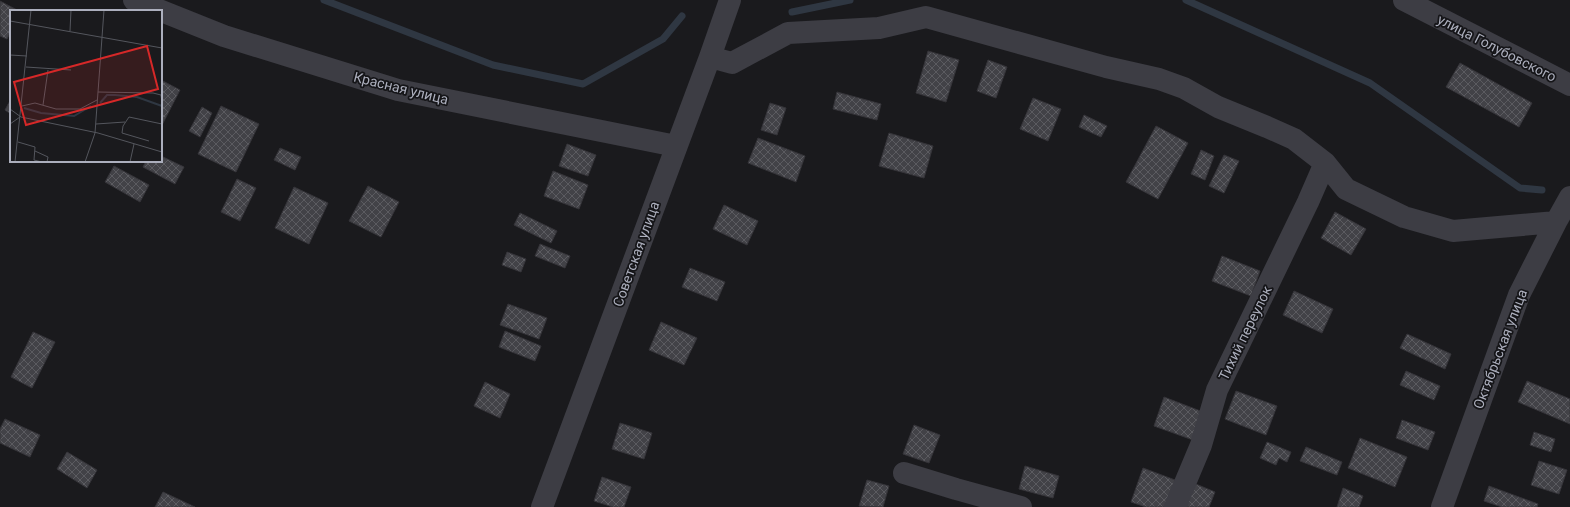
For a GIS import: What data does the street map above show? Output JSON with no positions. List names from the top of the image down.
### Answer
{
  "streets": {
    "street": [
      "улица Голубовского",
      "Красная улица",
      "Советская улица",
      "Тихий переулок",
      "Октябрьская улица"
    ]
  },
  "crossings": [
    ["Красная улица", "Советская улица"]
  ]
}
